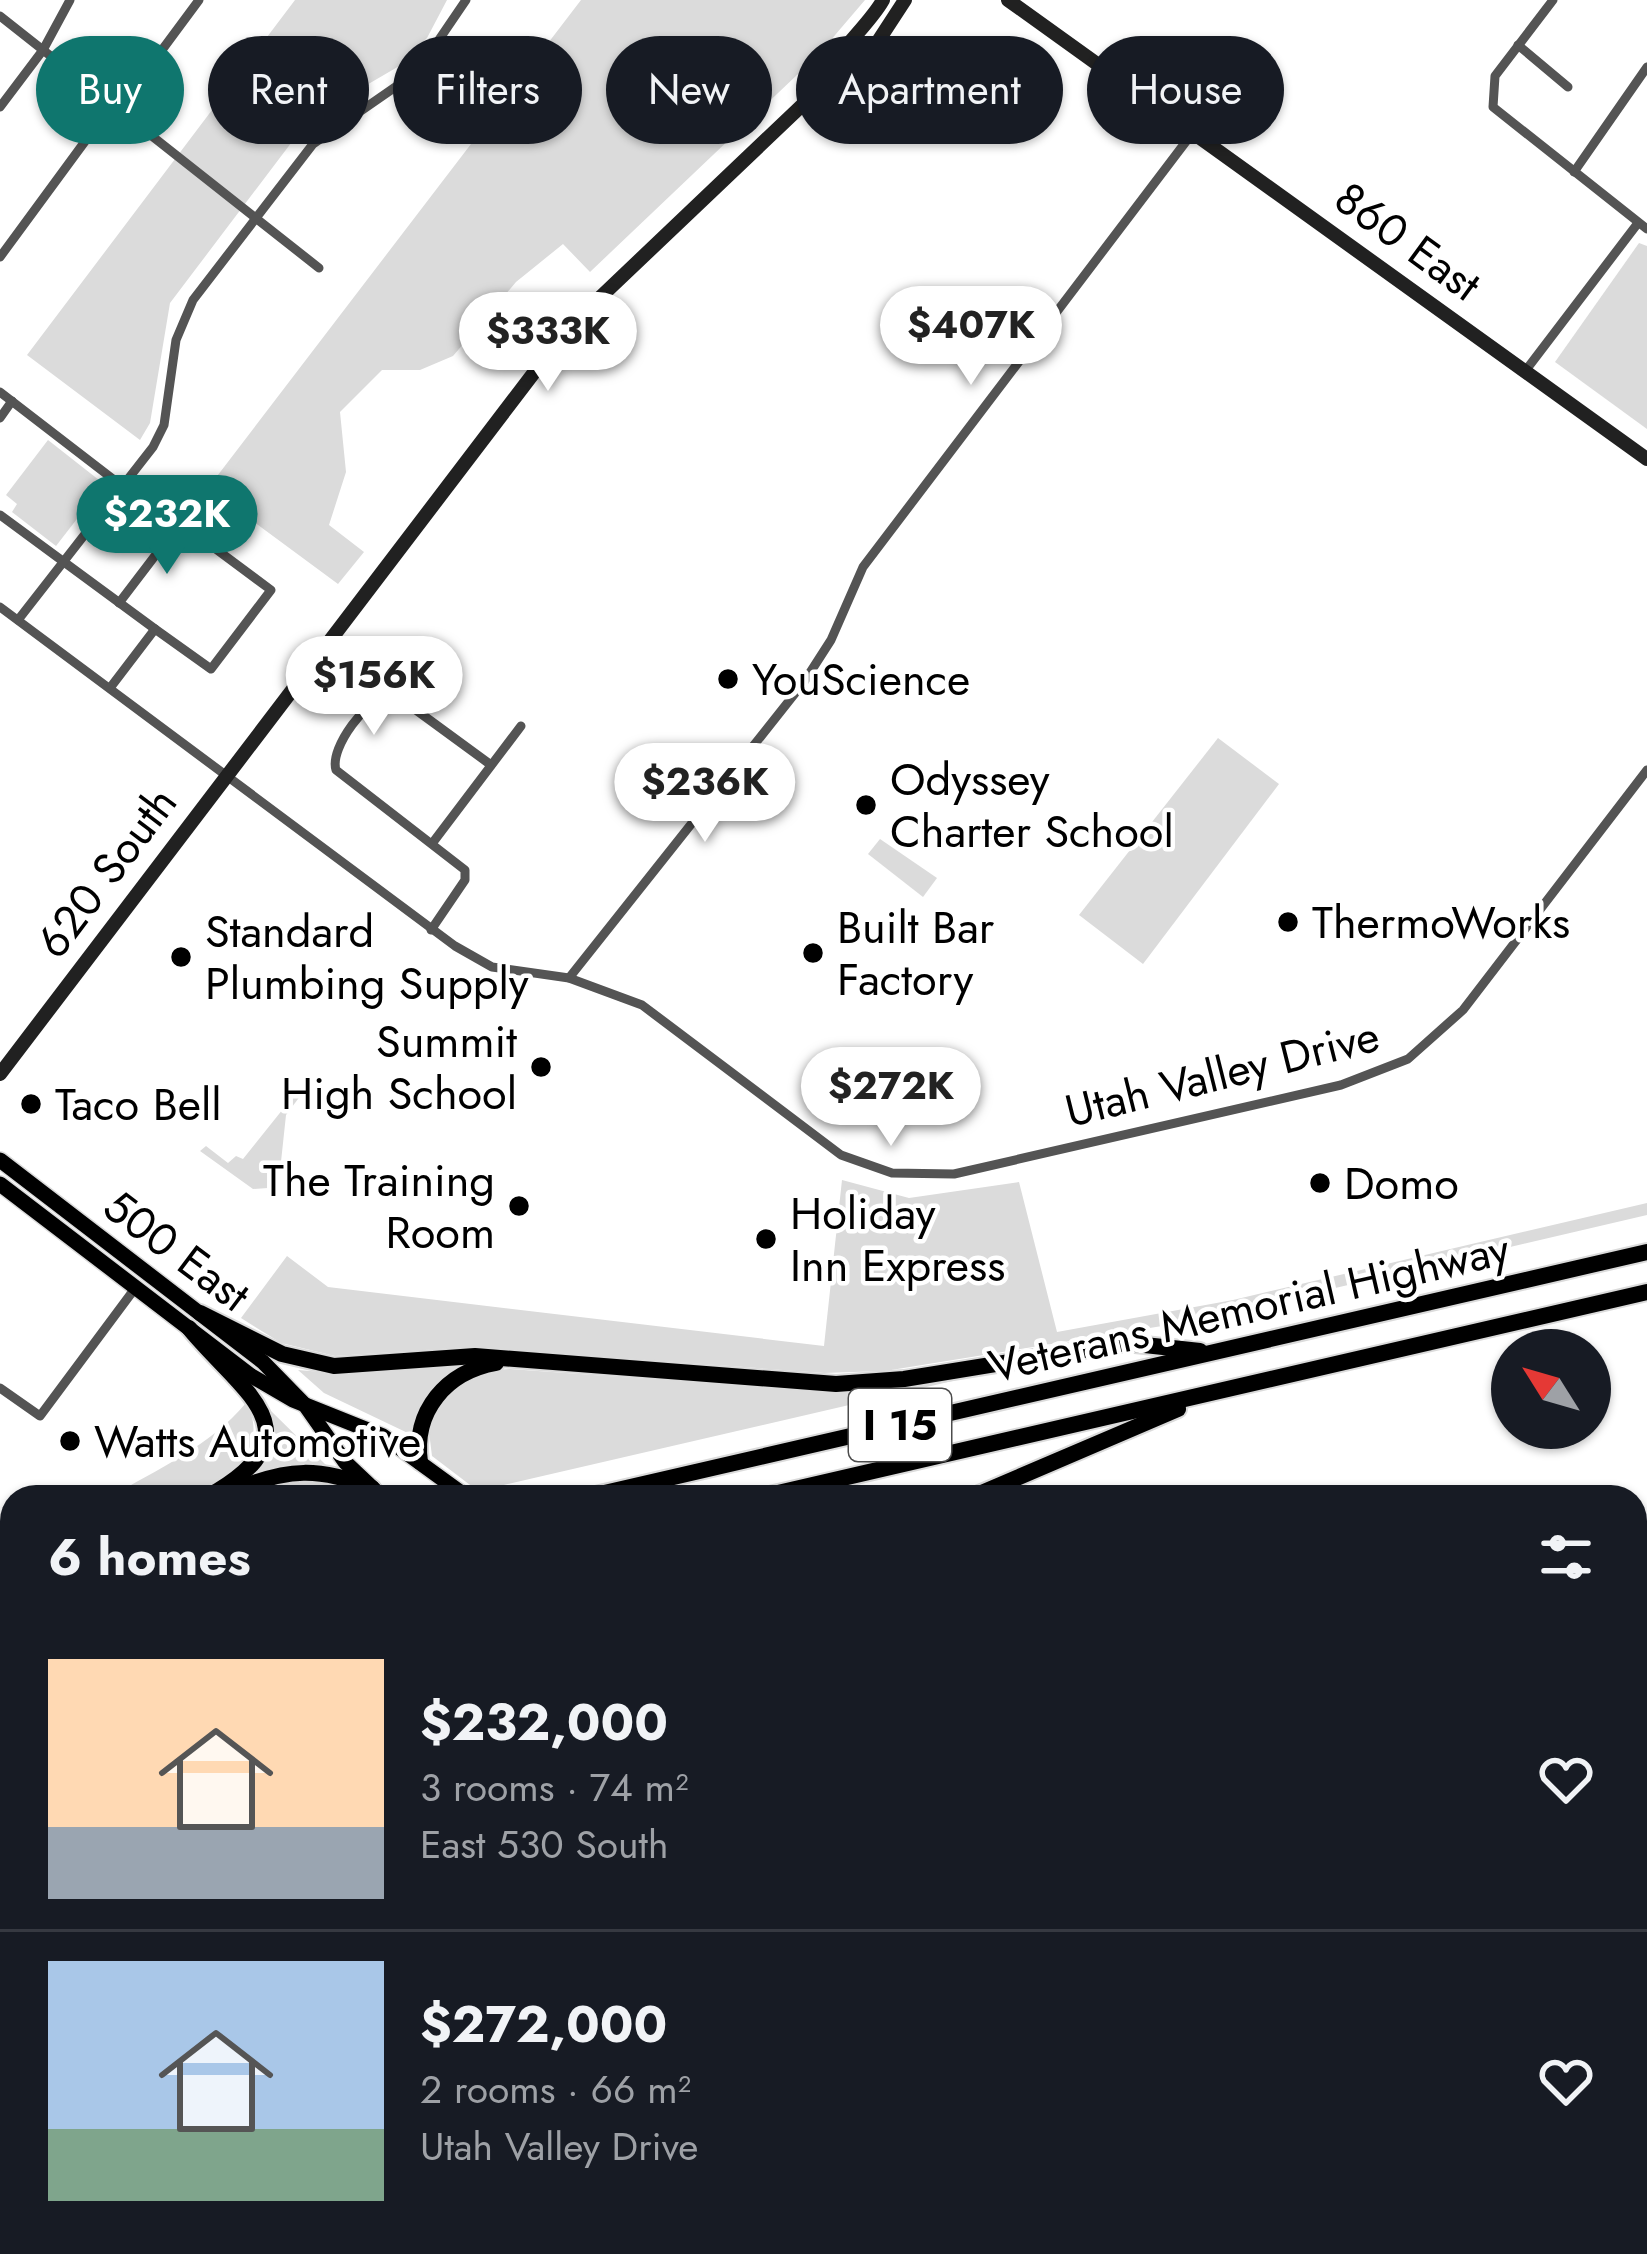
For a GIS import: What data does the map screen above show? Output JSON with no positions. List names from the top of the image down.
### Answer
{
  "streets": {
    "highway": ["Veterans Memorial Highway", "I 15"],
    "main road": ["500 East"],
    "street": ["860 East", "620 South", "Utah Valley Drive"]
  },
  "crossings": [
    ["620 South", "Utah Valley Drive"]
  ],
  "places": [
    "YouScience",
    "Odyssey Charter School",
    "ThermoWorks",
    "Built Bar Factory",
    "Standard Plumbing Supply",
    "Summit High School",
    "Taco Bell",
    "Domo",
    "The Training Room",
    "Holiday Inn Express",
    "Watts Automotive"
  ],
  "north": "top left",
  "page": {
    "chip": [
      "Buy",
      "Rent",
      "Filters",
      "New",
      "Apartment",
      "House"
    ],
    "price": [
      "$407K",
      "$333K",
      "$232K",
      "$156K",
      "$236K",
      "$272K"
    ],
    "heading": "6 homes",
    "list": [
      {
        "name": "$232,000",
        "note": "3 rooms · 74 m² · East 530 South"
      },
      {
        "name": "$272,000",
        "note": "2 rooms · 66 m² · Utah Valley Drive"
      }
    ]
  }
}
